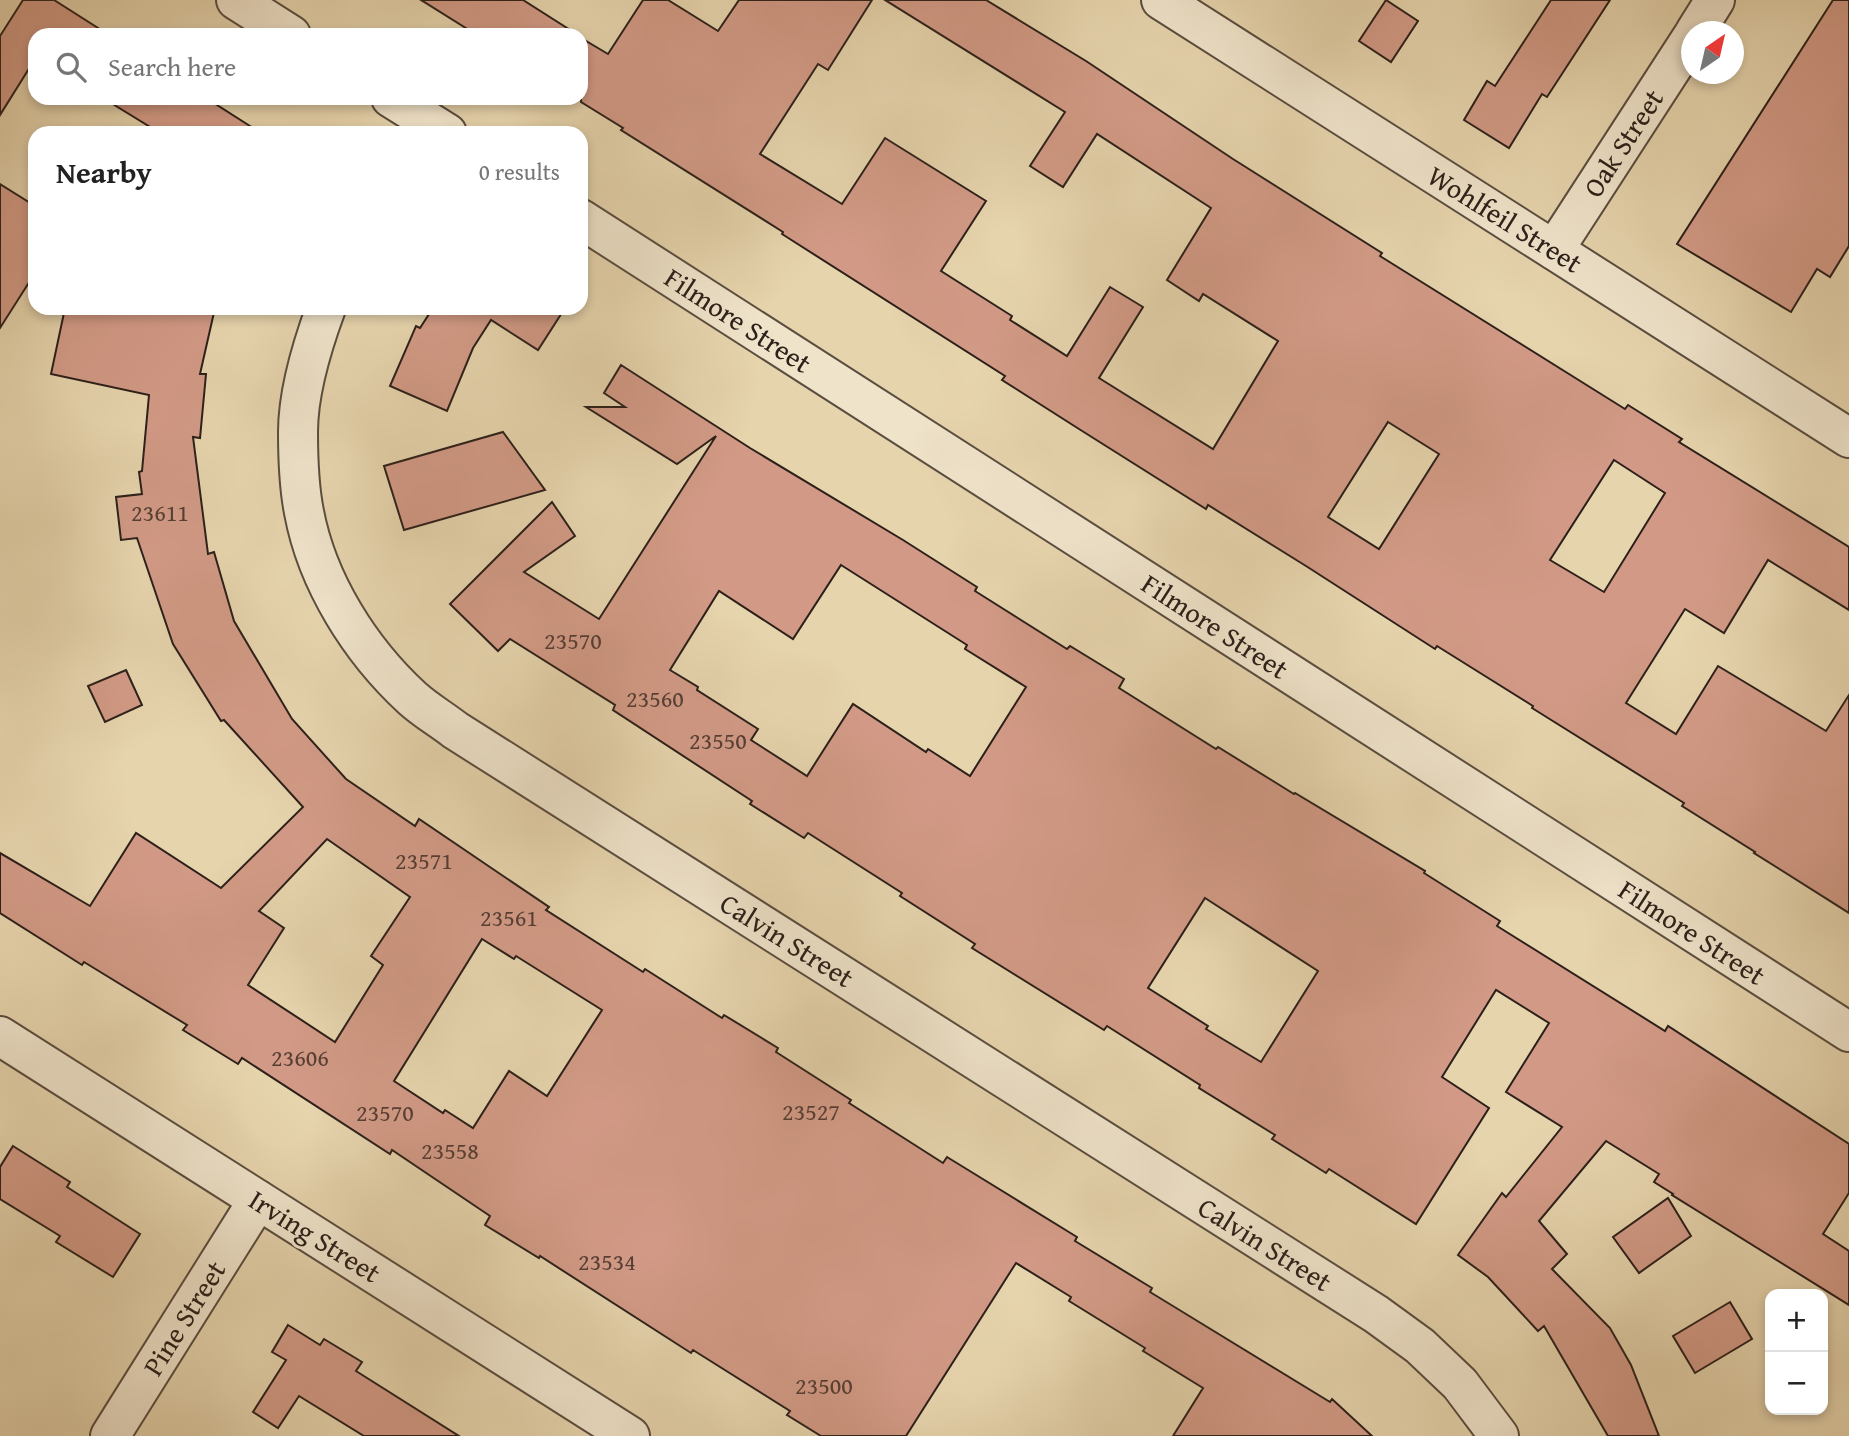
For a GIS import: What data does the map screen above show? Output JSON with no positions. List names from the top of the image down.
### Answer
{
  "streets": {
    "street": [
      "Oak Street",
      "Wohlfeil Street",
      "Filmore Street",
      "Calvin Street",
      "Irving Street",
      "Pine Street"
    ]
  },
  "crossings": [
    ["Oak Street", "Wohlfeil Street"],
    ["Irving Street", "Pine Street"]
  ],
  "house_numbers": [
    "23611",
    "23570",
    "23560",
    "23550",
    "23571",
    "23561",
    "23606",
    "23527",
    "23570",
    "23558",
    "23534",
    "23500"
  ],
  "north": "top right",
  "page": {
    "search": "Search here",
    "heading": ["Nearby", "0 results"],
    "map_buttons": ["+", "−"]
  }
}
